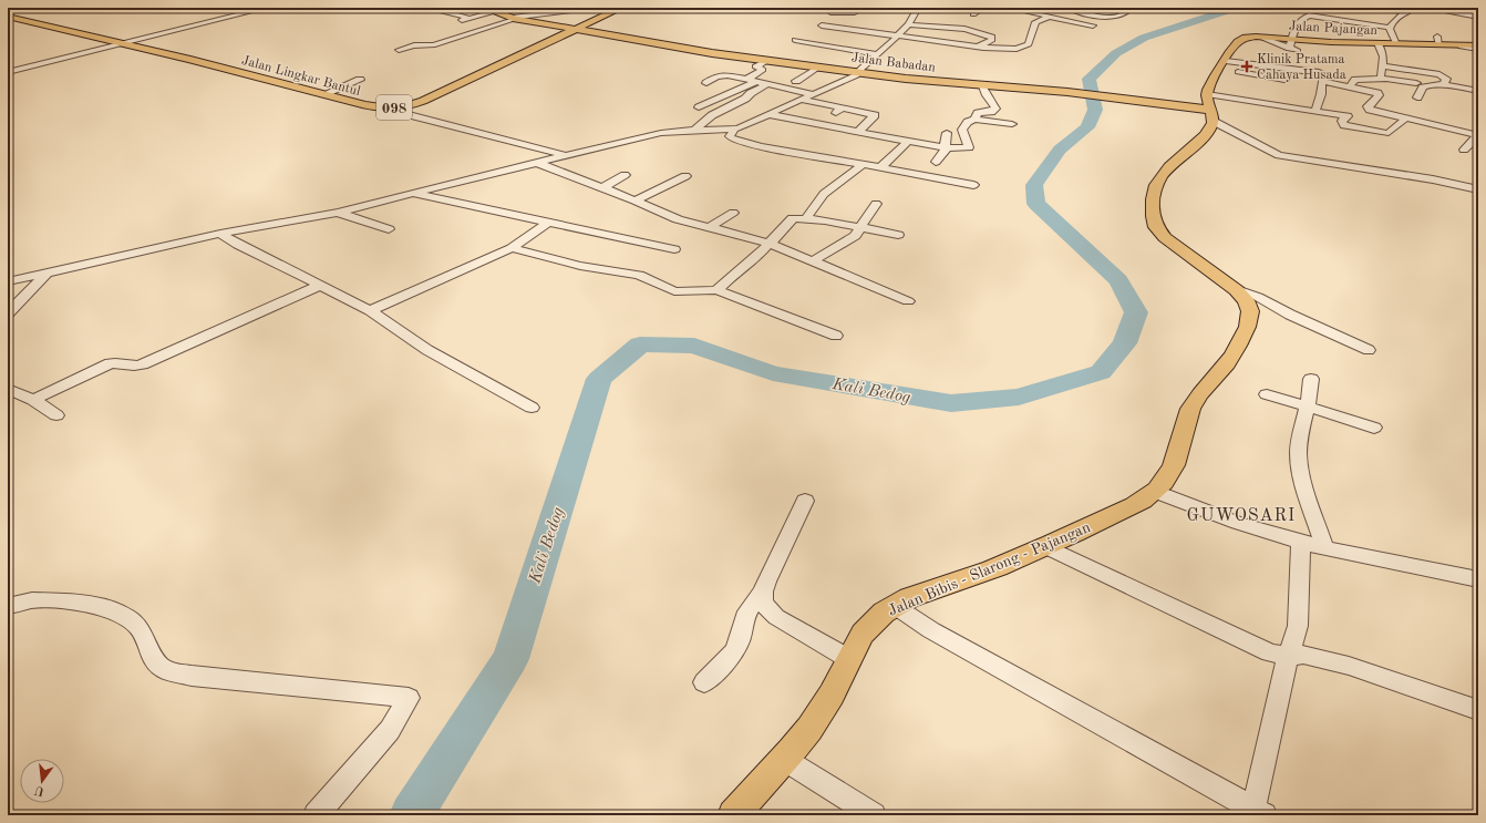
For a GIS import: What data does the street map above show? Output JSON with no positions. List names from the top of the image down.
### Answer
{
  "streets": {
    "main road": [
      "Jalan Pajangan",
      "Jalan Babadan",
      "Jalan Lingkar Bantul",
      "098",
      "Jalan Bibis - Slarong - Pajangan"
    ]
  },
  "crossings": [
    ["Jalan Pajangan", "Jalan Babadan"],
    ["Jalan Pajangan", "Jalan Bibis - Slarong - Pajangan"],
    ["Jalan Babadan", "Jalan Lingkar Bantul"],
    ["Jalan Babadan", "098"],
    ["Jalan Babadan", "Jalan Bibis - Slarong - Pajangan"],
    ["Jalan Lingkar Bantul", "098"]
  ],
  "districts": ["GUWOSARI"],
  "water": ["Kali Bedog"],
  "places": {
    "health": ["Klinik Pratama Cahaya Husada"]
  },
  "north": "bottom"
}
